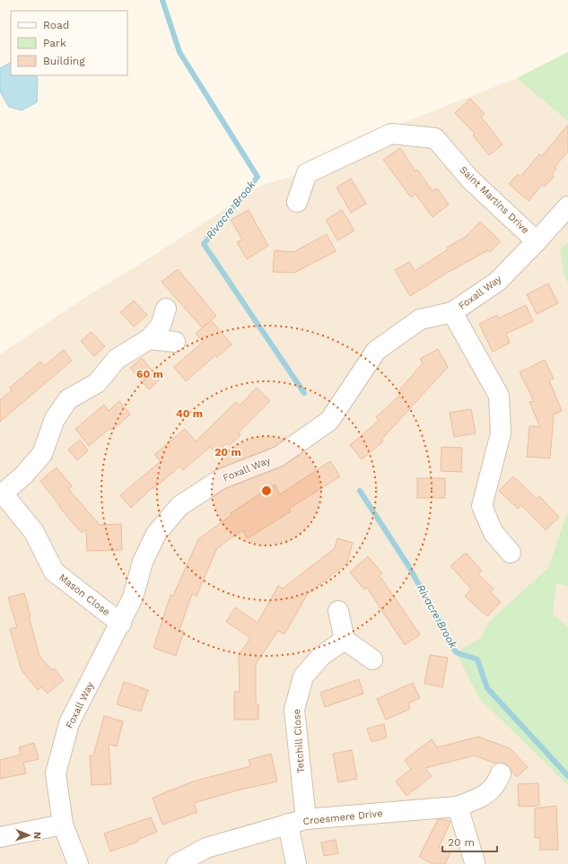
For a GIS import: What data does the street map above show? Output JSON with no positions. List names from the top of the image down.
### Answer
{
  "streets": {
    "street": [
      "Saint Martins Drive",
      "Foxall Way",
      "Mason Close",
      "Tetchill Close",
      "Croesmere Drive"
    ]
  },
  "crossings": [
    ["Saint Martins Drive", "Foxall Way"],
    ["Foxall Way", "Mason Close"],
    ["Tetchill Close", "Croesmere Drive"]
  ],
  "water": ["Rivacre Brook"],
  "legend": ["Road", "Park", "Building"],
  "scale_bar": "20 m",
  "north": "right",
  "rings": ["60 m", "40 m", "20 m"]
}
